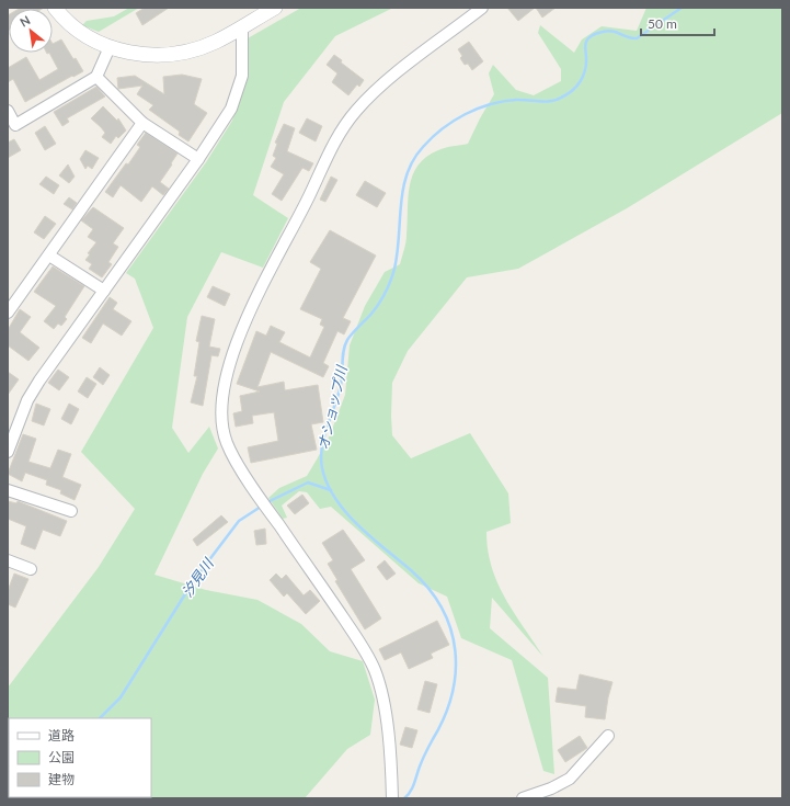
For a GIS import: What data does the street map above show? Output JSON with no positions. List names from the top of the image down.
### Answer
{
  "water": ["オショップ川", "汐見川"],
  "legend": ["道路", "公園", "建物"],
  "scale_bar": "50 m",
  "north": "top left"
}
